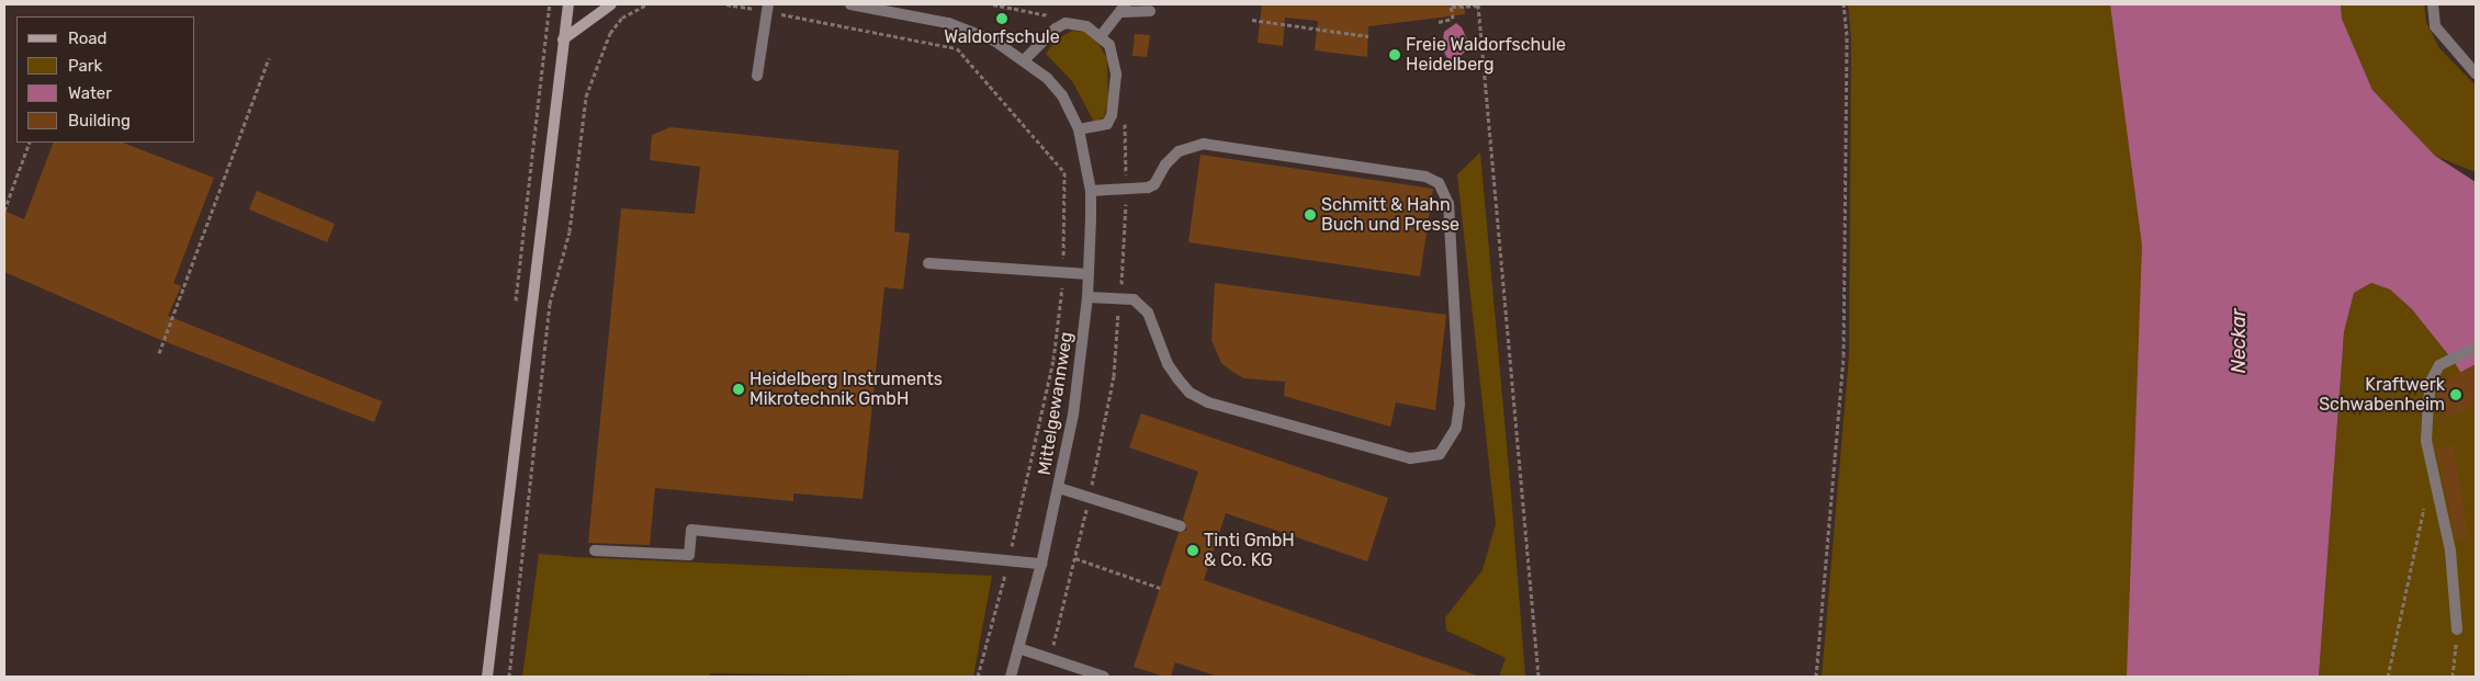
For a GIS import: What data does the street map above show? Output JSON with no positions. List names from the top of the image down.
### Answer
{
  "streets": {
    "street": ["Mittelgewannweg"]
  },
  "water": ["Neckar"],
  "places": [
    "Waldorfschule",
    "Freie Waldorfschule Heidelberg",
    "Schmitt & Hahn Buch und Presse",
    "Heidelberg Instruments Mikrotechnik GmbH",
    "Kraftwerk Schwabenheim",
    "Tinti GmbH & Co. KG"
  ],
  "legend": [
    "Road",
    "Park",
    "Water",
    "Building"
  ]
}
